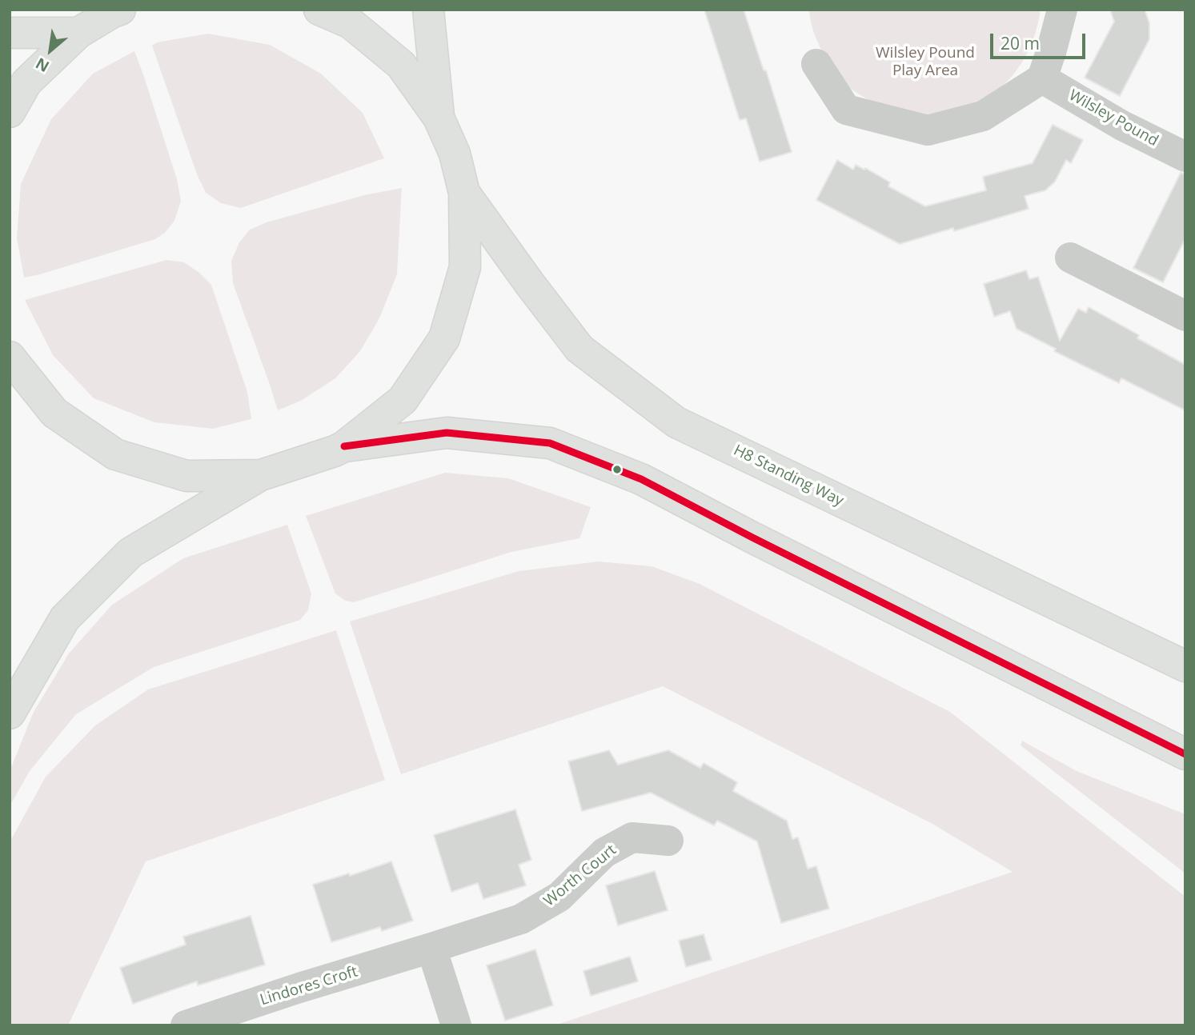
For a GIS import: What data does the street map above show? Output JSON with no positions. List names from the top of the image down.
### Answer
{
  "streets": {
    "highway": ["H8 Standing Way"],
    "street": ["Wilsley Pound", "Worth Court", "Lindores Croft"]
  },
  "crossings": [
    ["Worth Court", "Lindores Croft"]
  ],
  "parks": ["Wilsley Pound Play Area"],
  "scale_bar": "20 m",
  "north": "bottom left"
}
